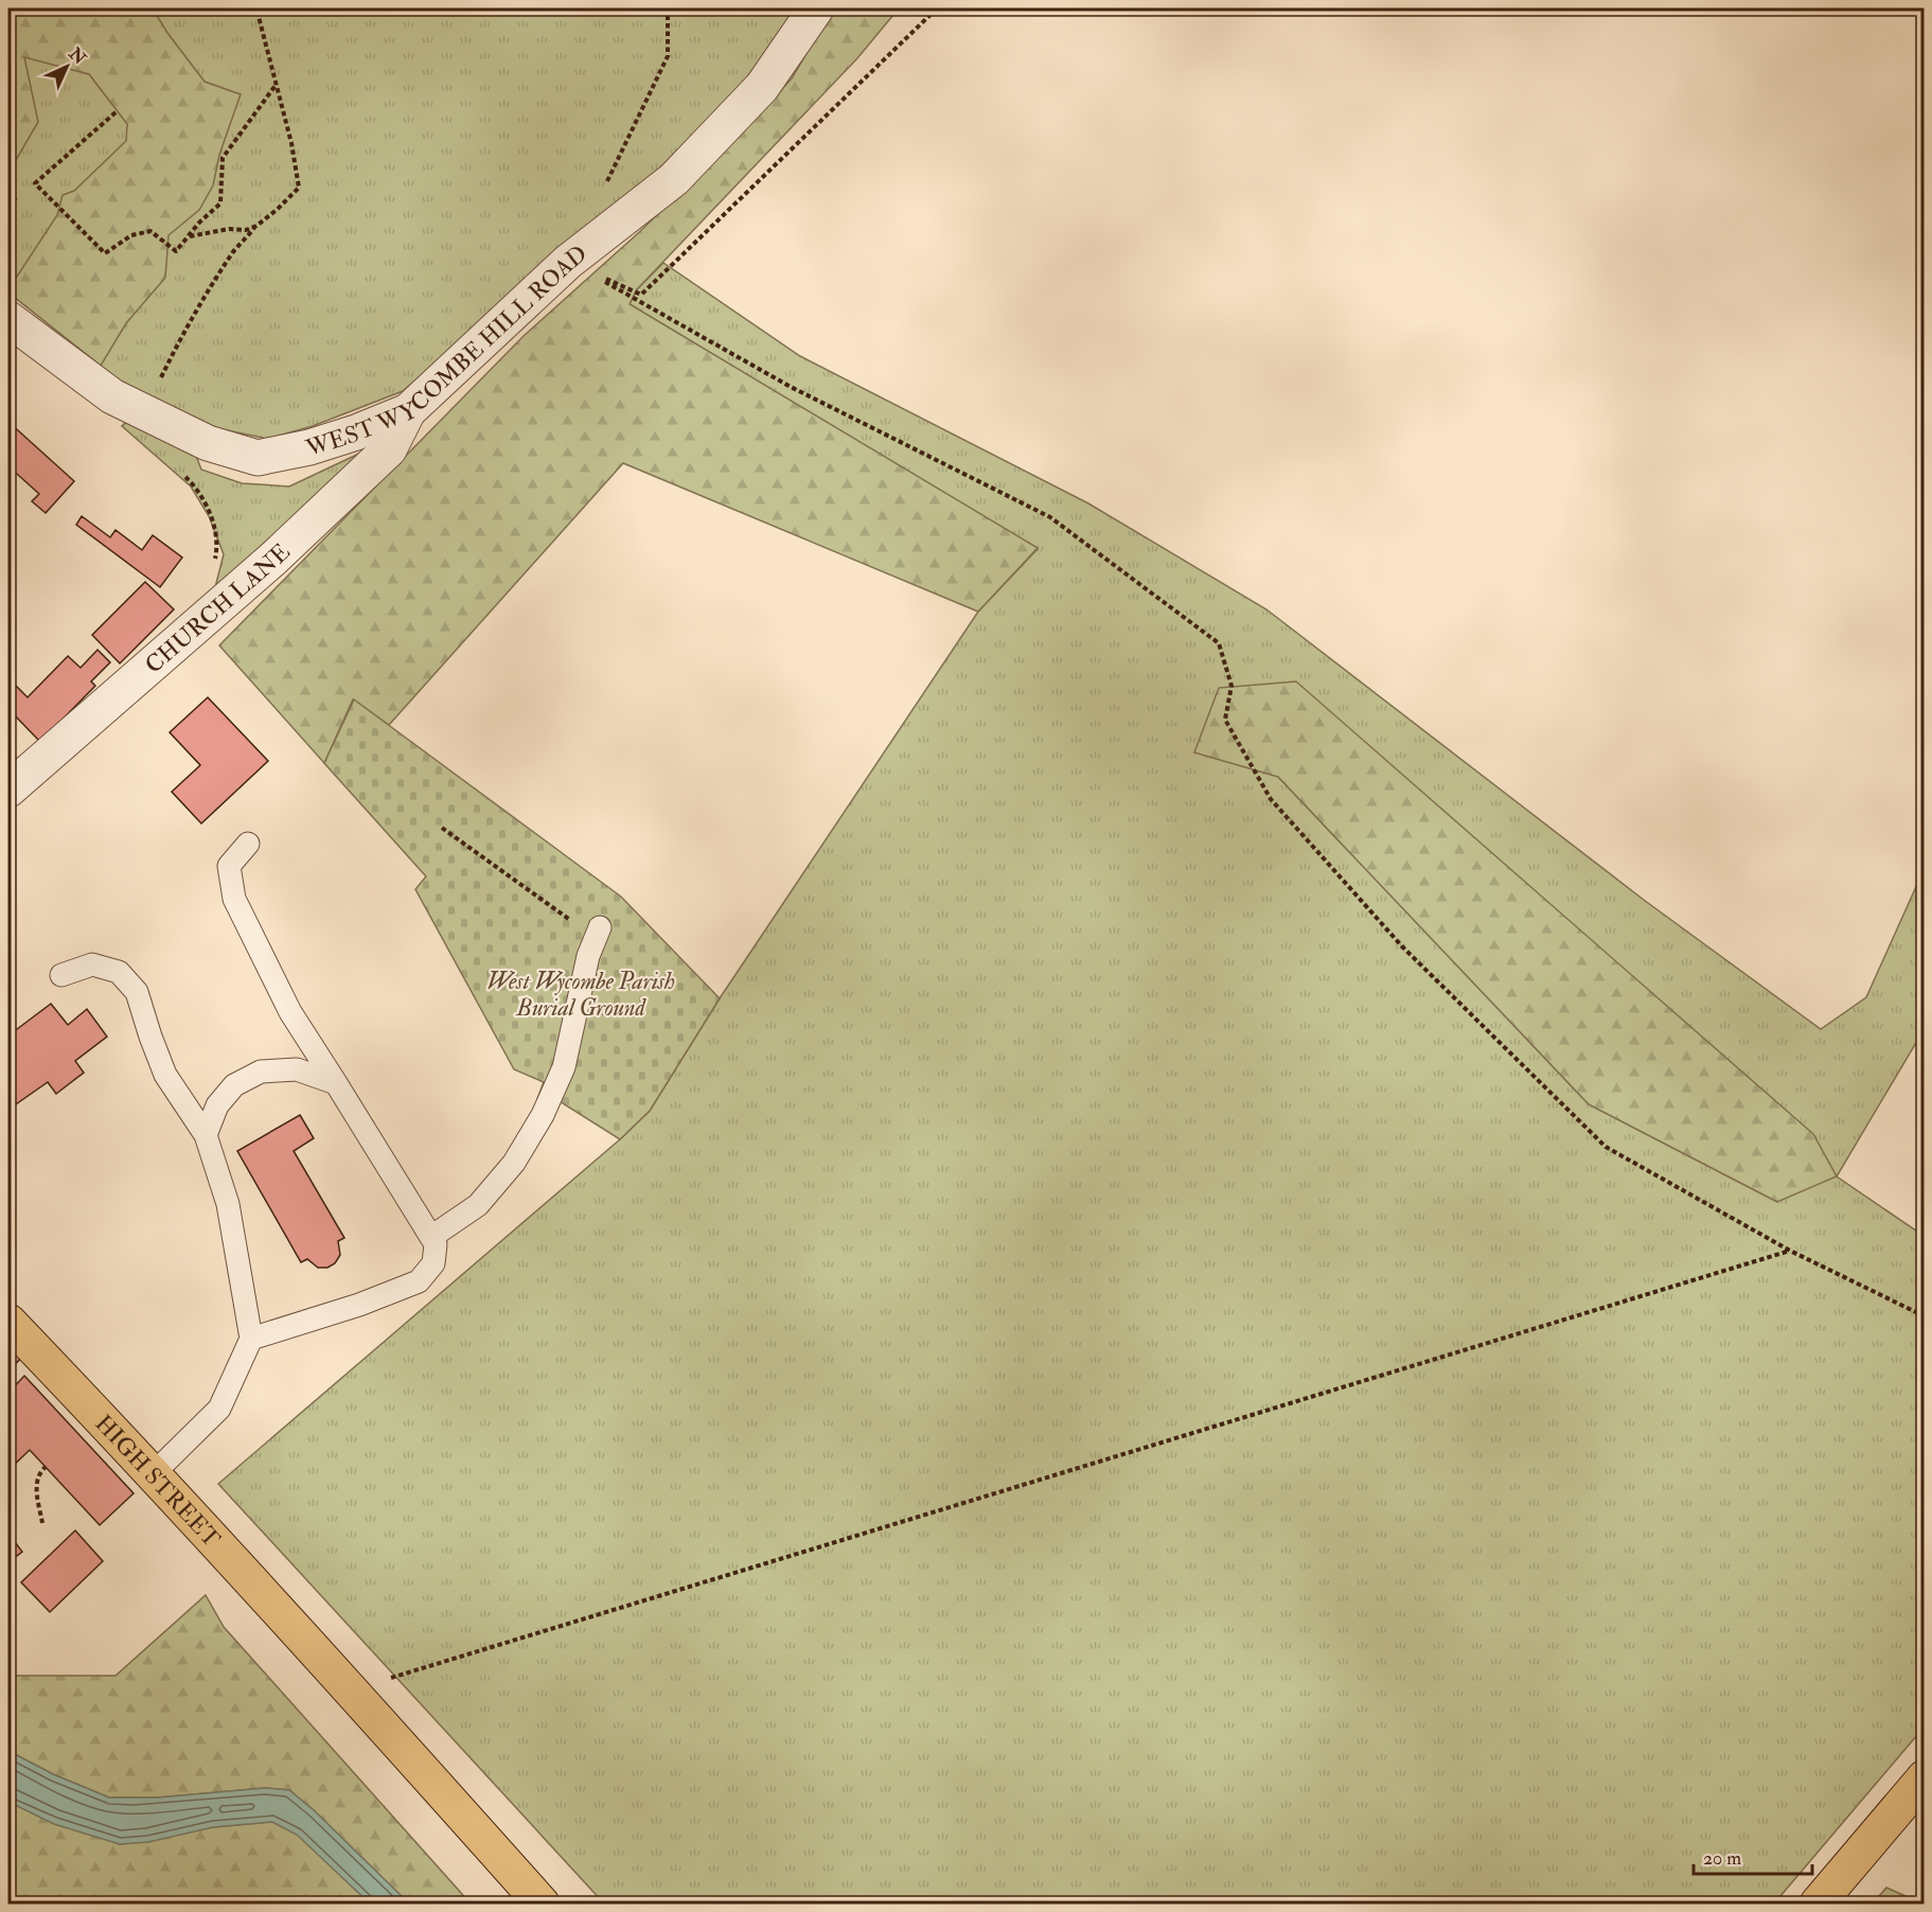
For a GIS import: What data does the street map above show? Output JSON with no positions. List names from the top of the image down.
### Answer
{
  "streets": {
    "main road": ["HIGH STREET"],
    "street": ["WEST WYCOMBE HILL ROAD", "CHURCH LANE"]
  },
  "crossings": [
    ["WEST WYCOMBE HILL ROAD", "CHURCH LANE"]
  ],
  "parks": ["West Wycombe Parish Burial Ground"],
  "scale_bar": "20 m",
  "north": "top right"
}
